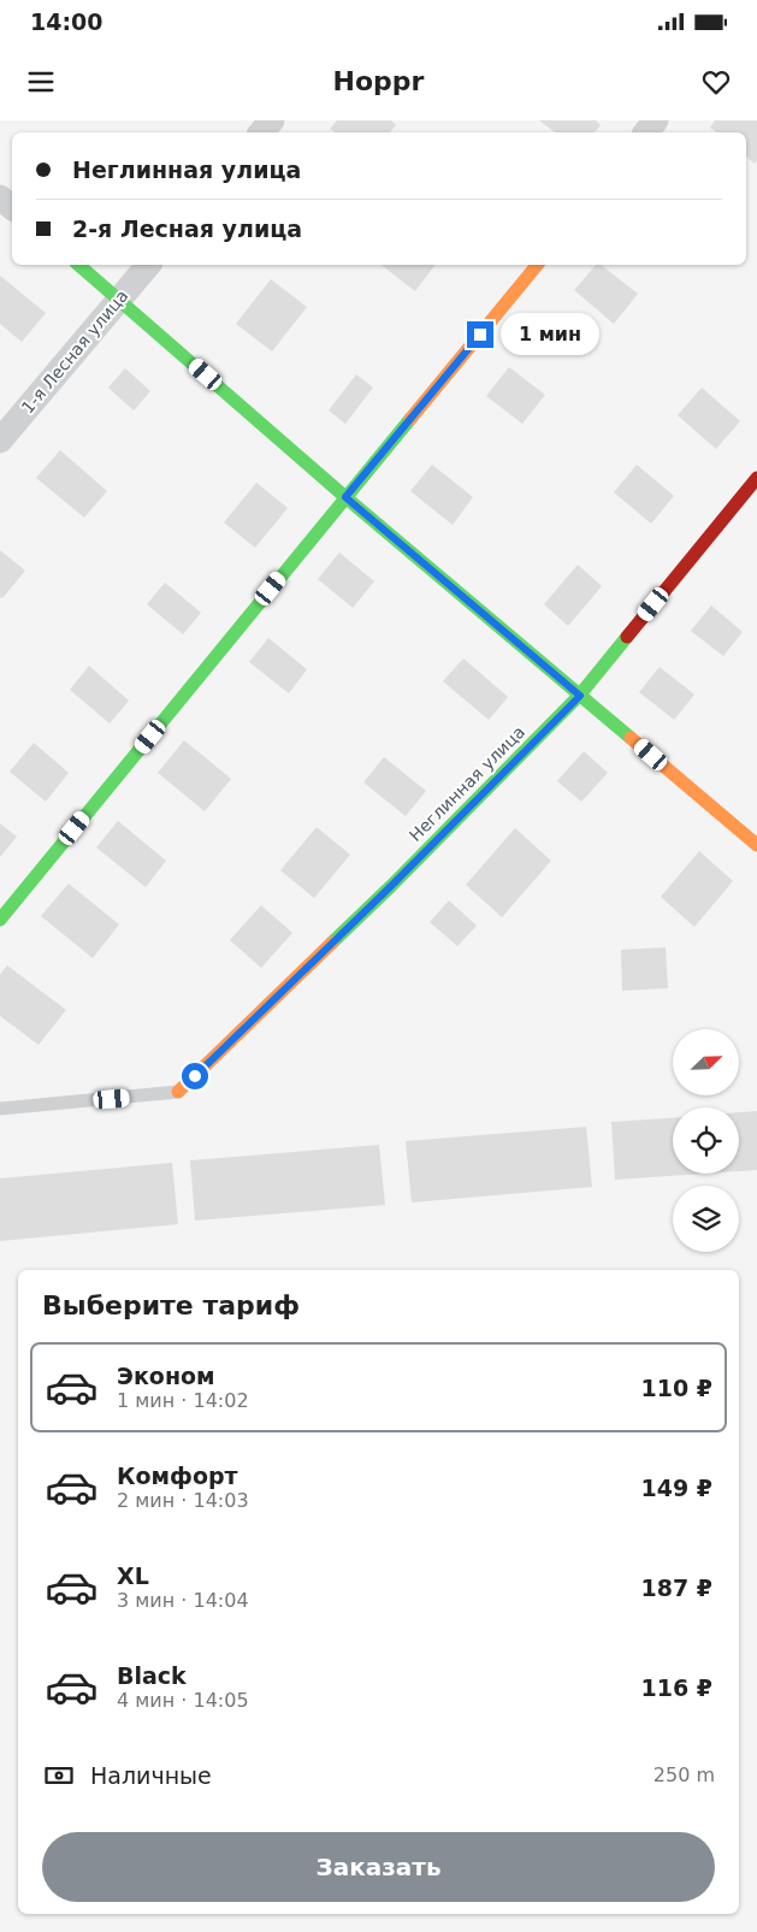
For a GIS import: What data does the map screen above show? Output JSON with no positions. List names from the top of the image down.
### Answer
{
  "streets": {
    "street": ["1-я Лесная улица", "Неглинная улица"]
  },
  "north": "top right",
  "page": {
    "status": "14:00",
    "header": "Hoppr",
    "banner": ["Неглинная улица", "2-я Лесная улица"],
    "bubble": "1 мин",
    "heading": "Выберите тариф",
    "list": [
      {
        "name": "Эконом",
        "note": "1 мин · 14:02",
        "value": "110 ₽"
      },
      {
        "name": "Комфорт",
        "note": "2 мин · 14:03",
        "value": "149 ₽"
      },
      {
        "name": "XL",
        "note": "3 мин · 14:04",
        "value": "187 ₽"
      },
      {
        "name": "Black",
        "note": "4 мин · 14:05",
        "value": "116 ₽"
      }
    ],
    "pay": ["Наличные", "250 m"],
    "buttons": "Заказать"
  }
}
